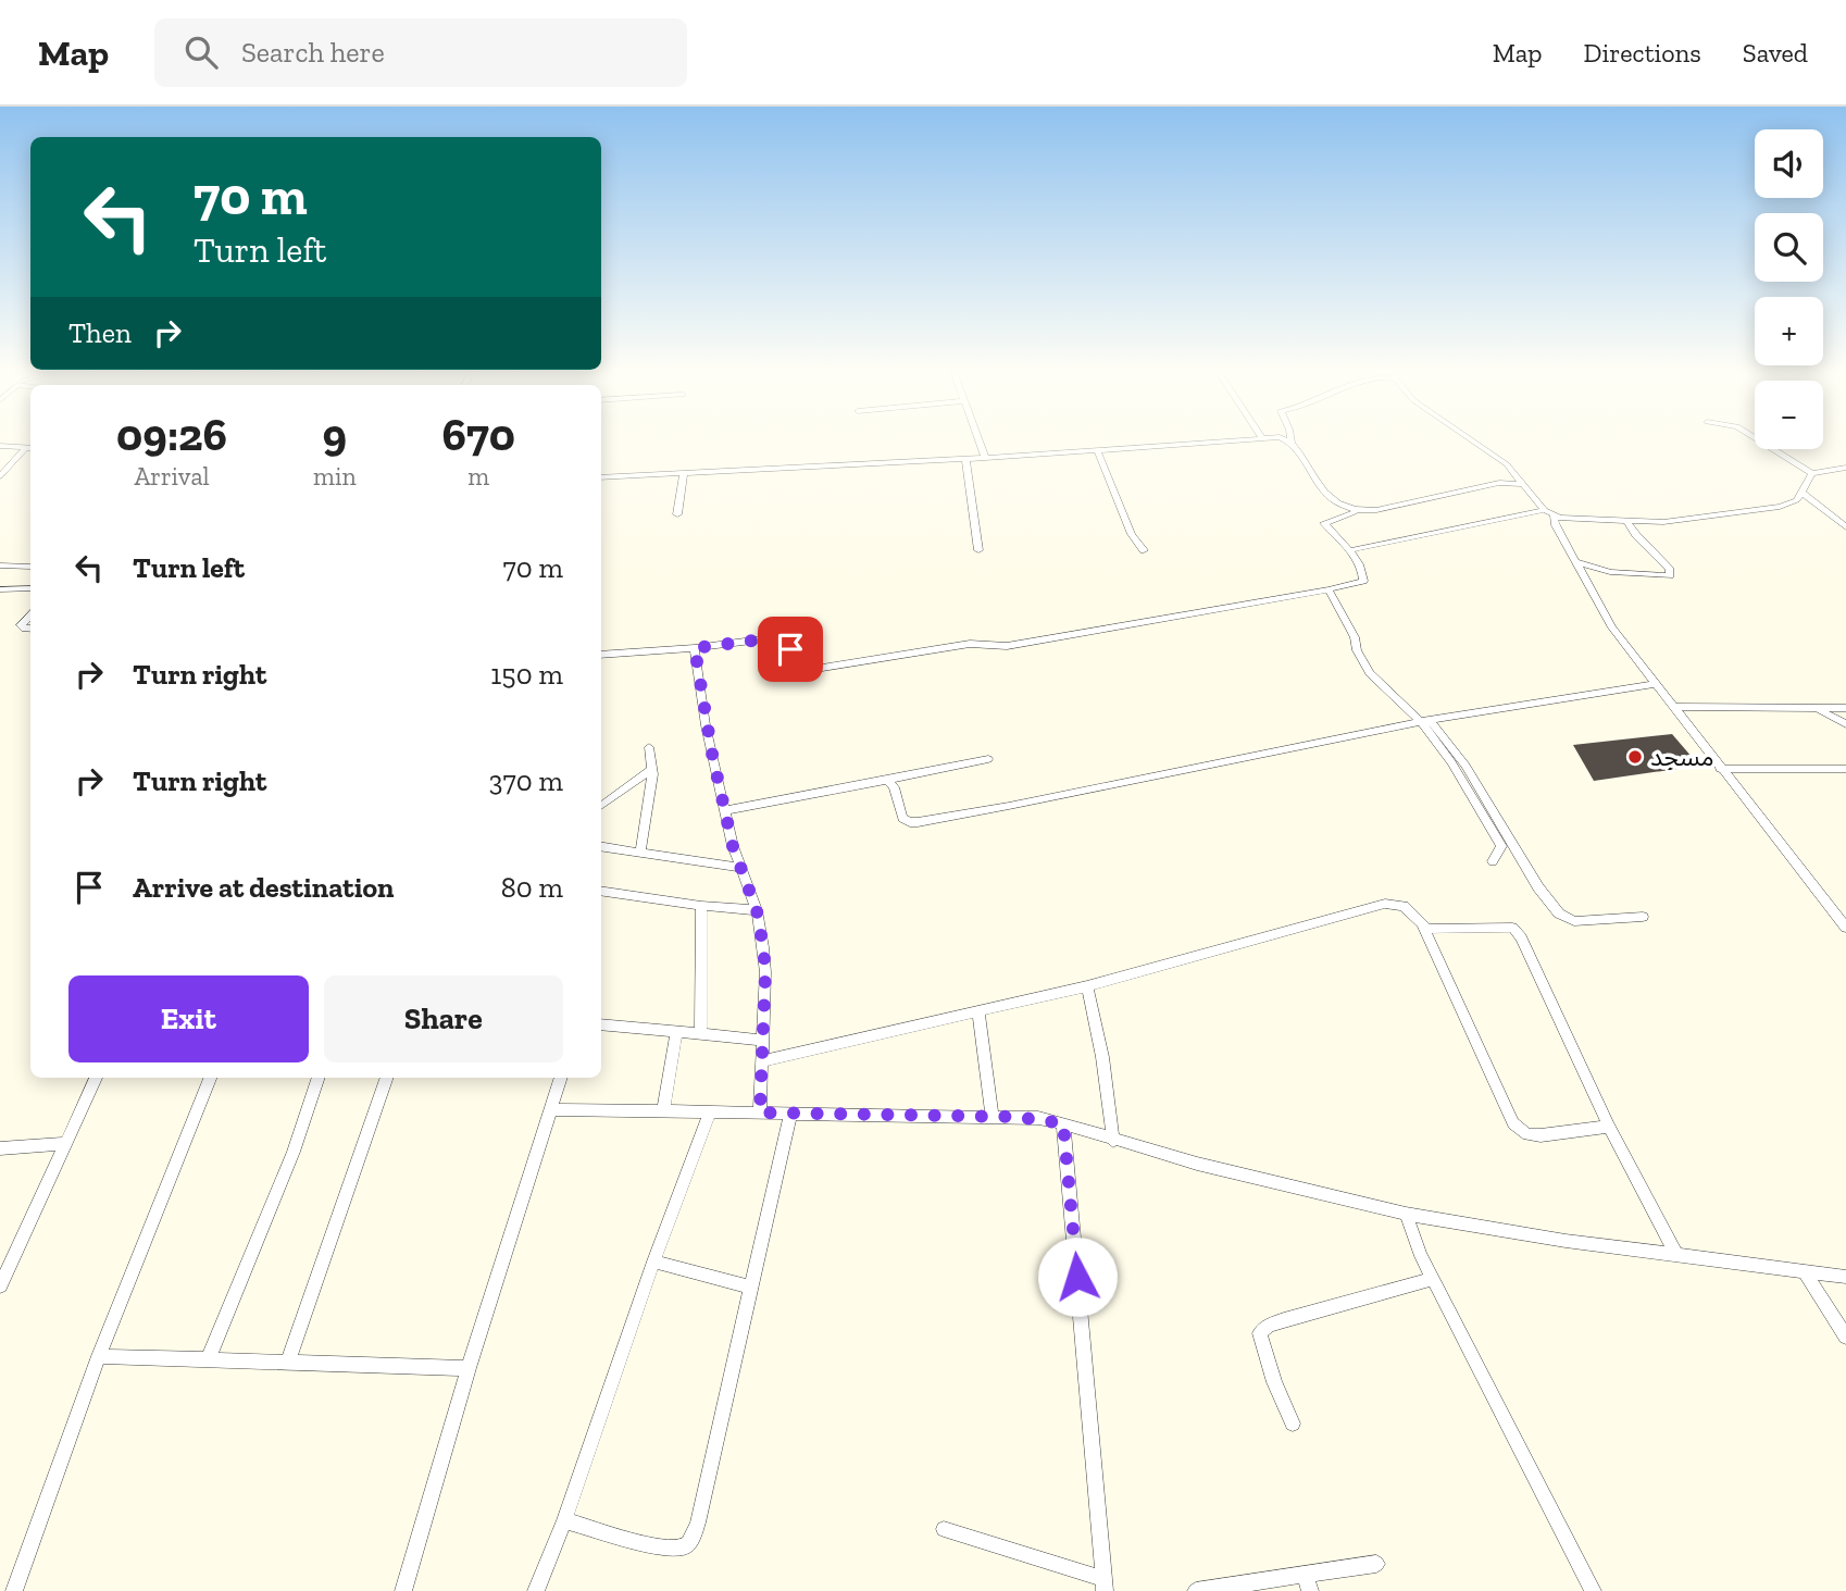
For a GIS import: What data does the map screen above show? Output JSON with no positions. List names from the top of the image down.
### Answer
{
  "places": ["مسجد"],
  "page": {
    "header": "Map",
    "search": "Search here",
    "nav": ["Map", "Directions", "Saved"],
    "map_buttons": ["+", "−"],
    "turn": ["70 m", "Turn left"],
    "then": "Then",
    "eta": [
      "09:26",
      "Arrival",
      "9",
      "min",
      "670",
      "m"
    ],
    "list": [
      {
        "name": "Turn left",
        "value": "70 m"
      },
      {
        "name": "Turn right",
        "value": "150 m"
      },
      {
        "name": "Turn right",
        "value": "370 m"
      },
      {
        "name": "Arrive at destination",
        "value": "80 m"
      }
    ],
    "buttons": ["Exit", "Share"]
  }
}
